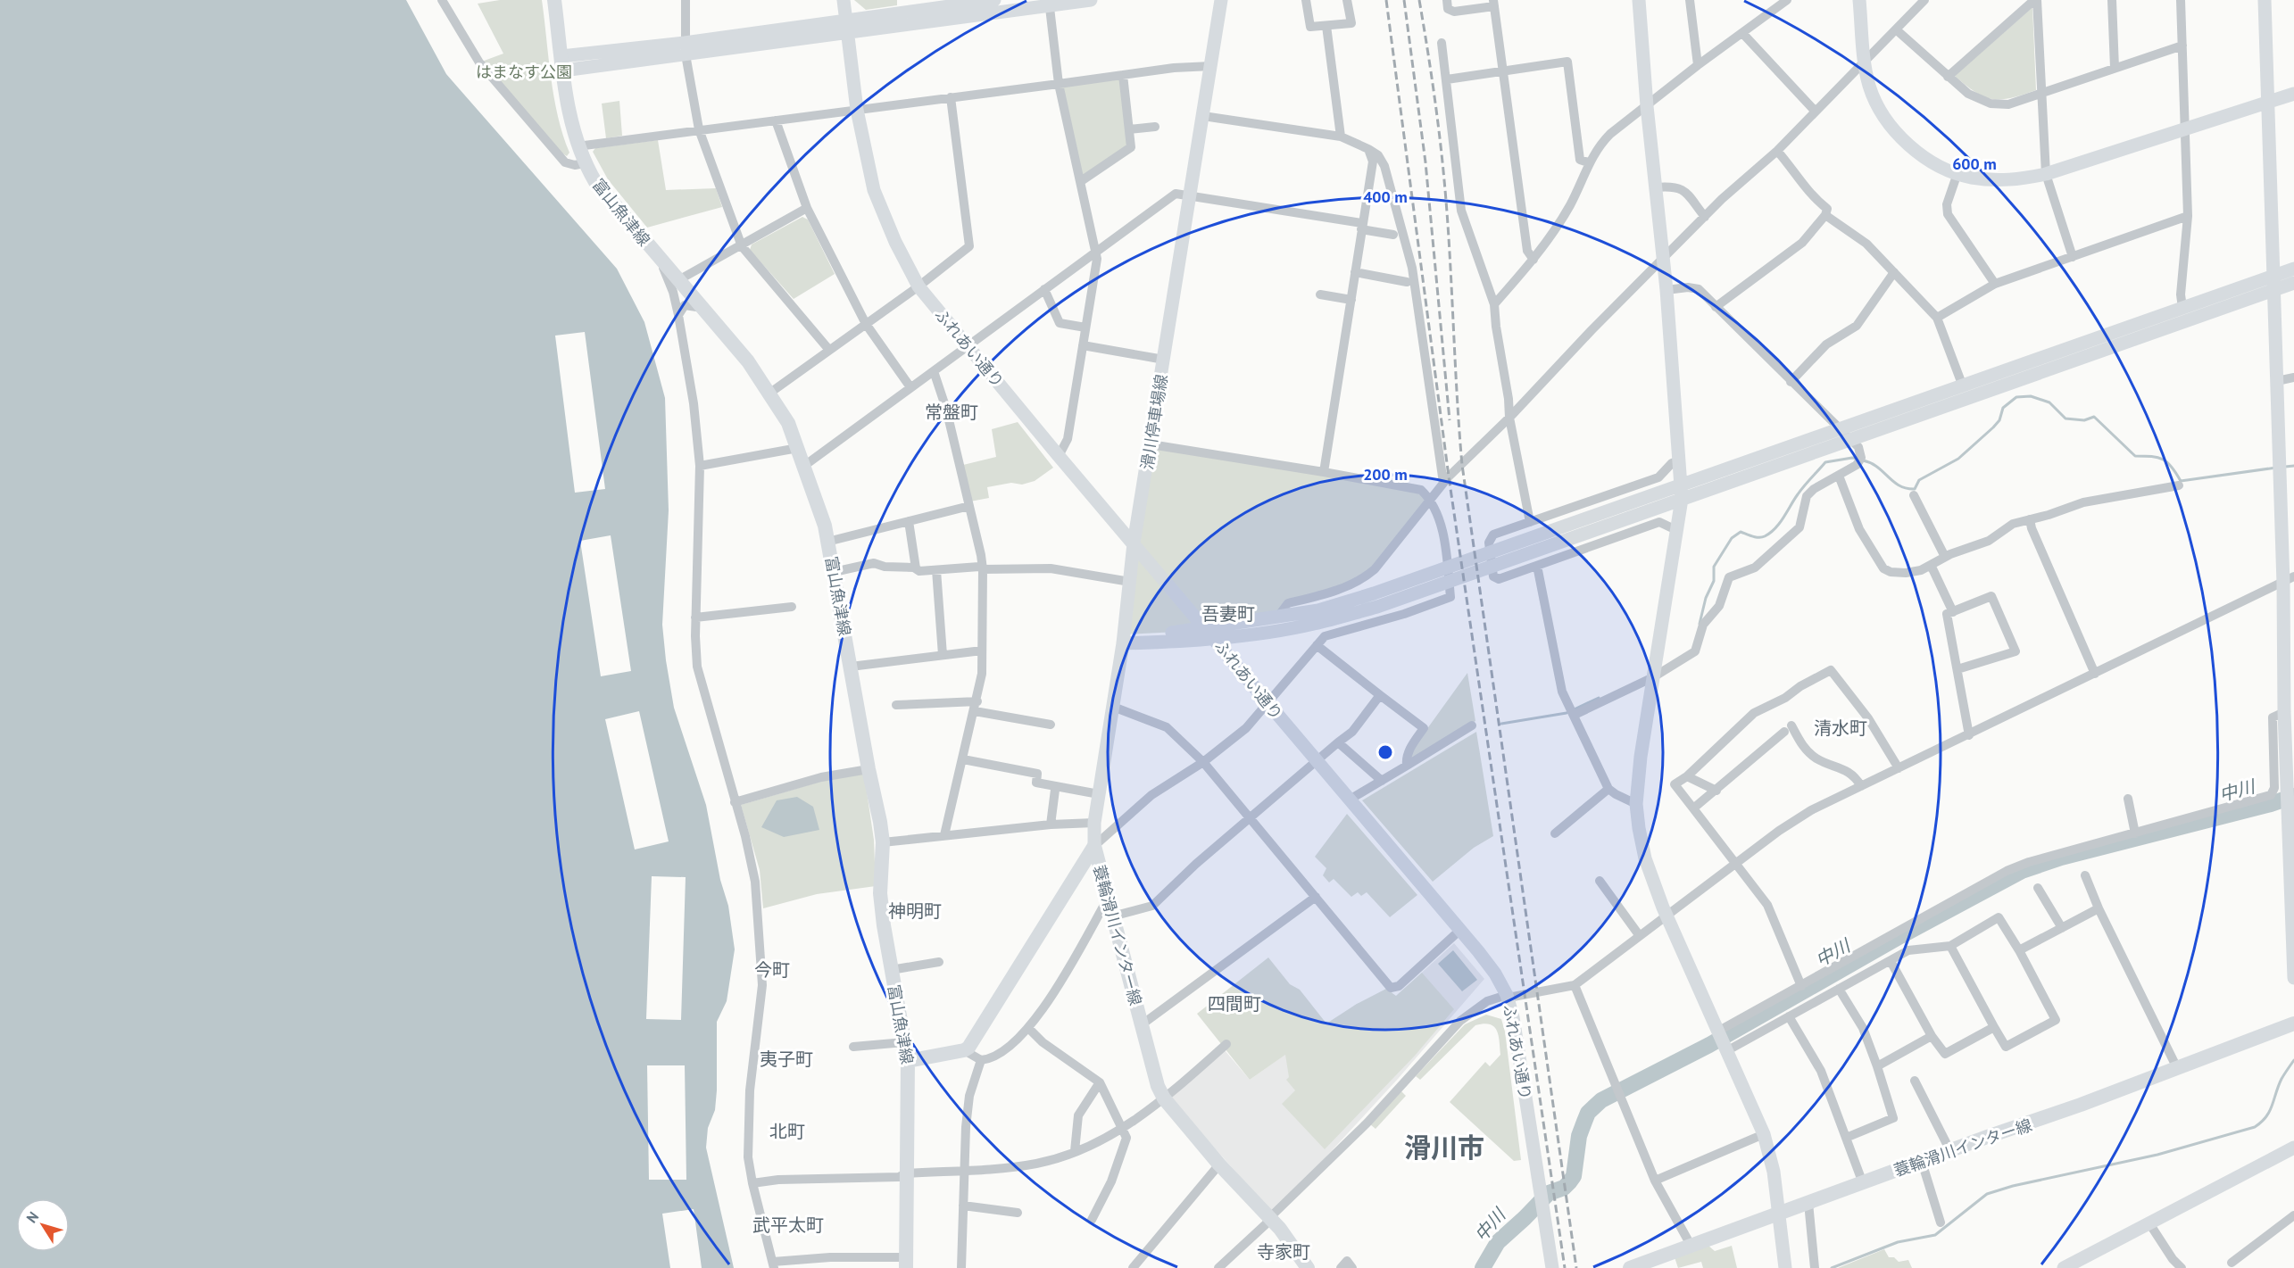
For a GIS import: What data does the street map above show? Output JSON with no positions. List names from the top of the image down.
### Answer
{
  "streets": {
    "main road": ["富山魚津線", "蓑輪滑川インター線"],
    "street": ["ふれあい通り", "滑川停車場線"]
  },
  "crossings": [
    ["ふれあい通り", "滑川停車場線"],
    ["滑川停車場線", "蓑輪滑川インター線"]
  ],
  "districts": [
    "常盤町",
    "吾妻町",
    "清水町",
    "神明町",
    "今町",
    "四間町",
    "夷子町",
    "北町",
    "滑川市",
    "武平太町",
    "寺家町"
  ],
  "water": ["中川"],
  "parks": ["はまなす公園"],
  "north": "top left",
  "rings": ["600 m", "400 m", "200 m"]
}
